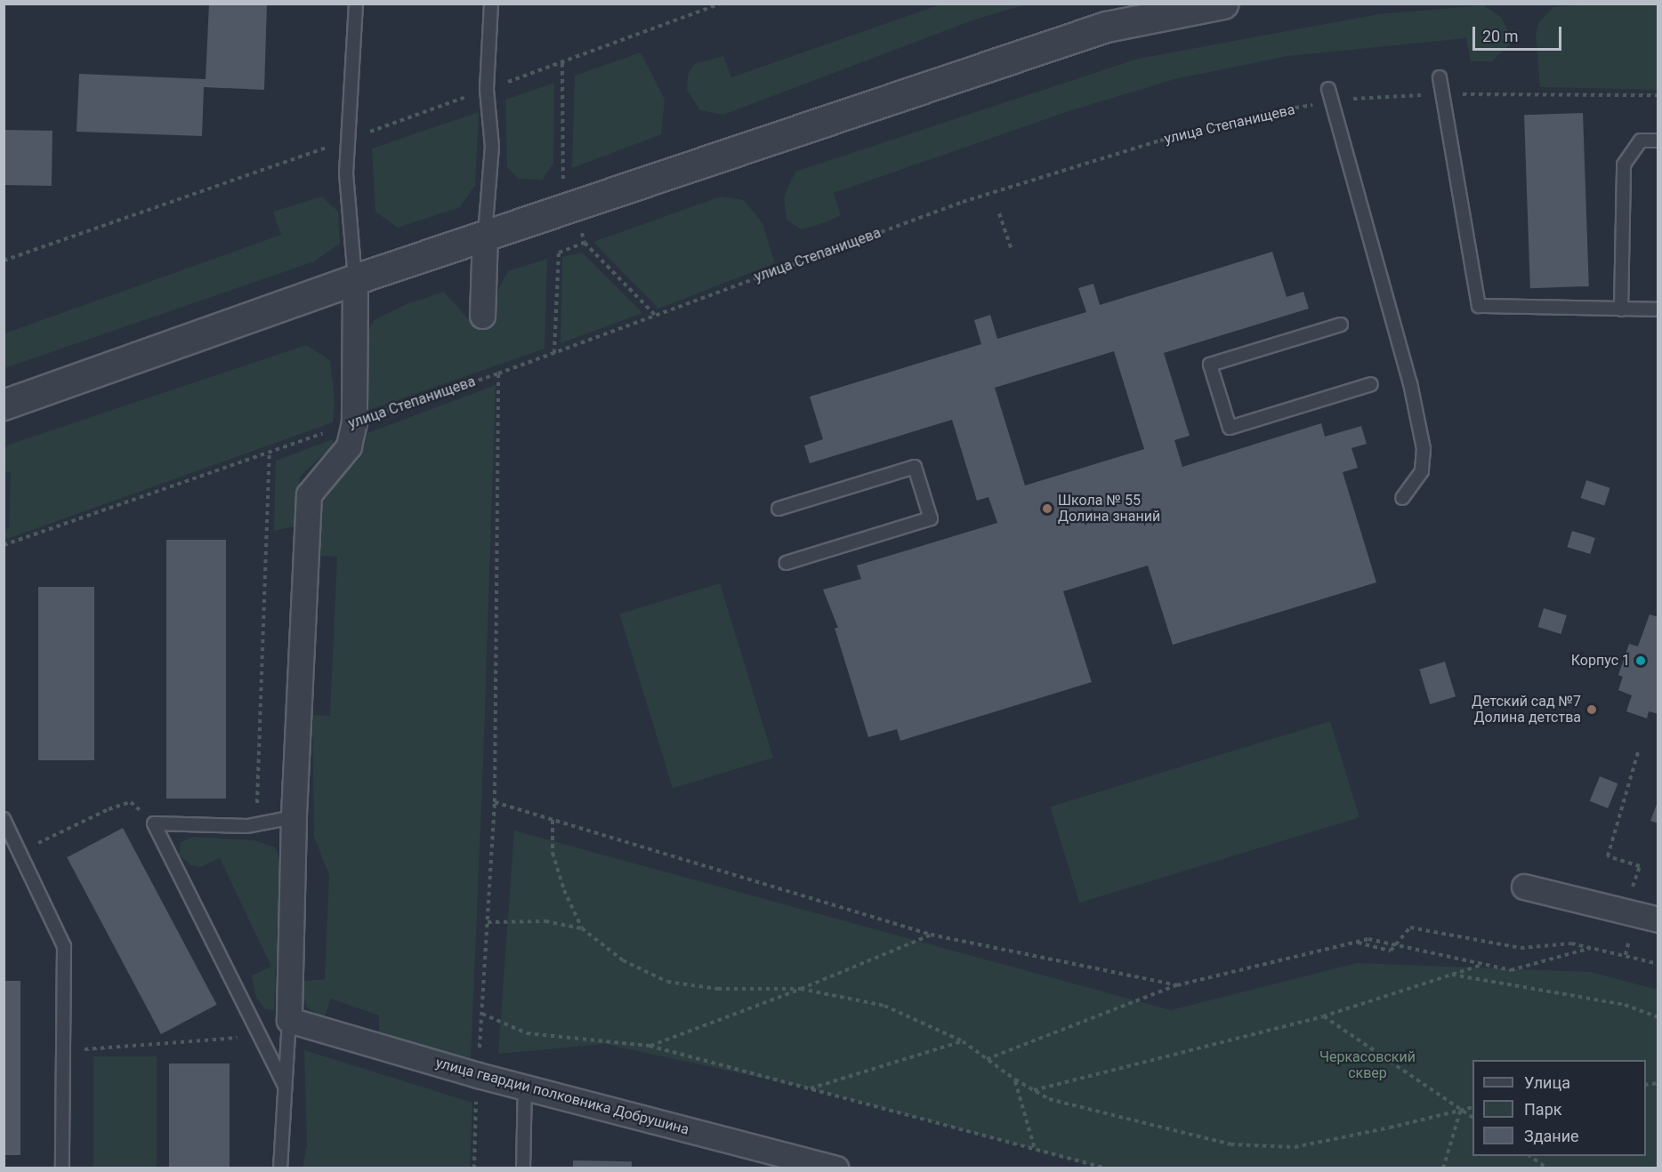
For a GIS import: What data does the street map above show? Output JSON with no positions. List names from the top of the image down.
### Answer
{
  "streets": {
    "street": ["улица гвардии полковника Добрушина"],
    "path": ["улица Степанищева"]
  },
  "parks": ["Черкасовский сквер"],
  "places": ["Школа № 55 Долина знаний", "Корпус 1", "Детский сад №7 Долина детства"],
  "legend": ["Улица", "Парк", "Здание"],
  "scale_bar": "20 m"
}
